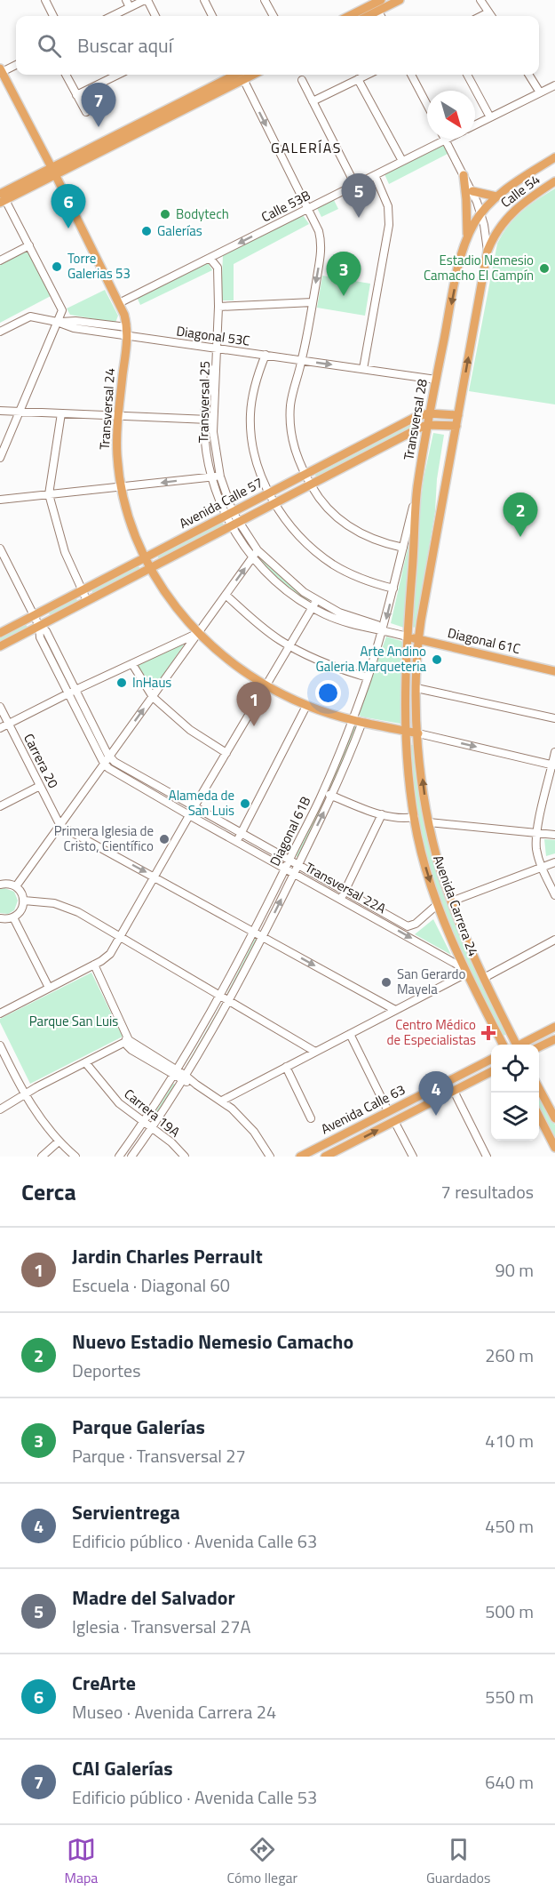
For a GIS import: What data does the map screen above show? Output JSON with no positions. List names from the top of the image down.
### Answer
{
  "streets": {
    "main road": [
      "Calle 54",
      "Transversal 24",
      "Transversal 28",
      "Avenida Calle 57",
      "Diagonal 61C",
      "Avenida Carrera 24",
      "Avenida Calle 63"
    ],
    "street": [
      "Calle 53B",
      "Diagonal 53C",
      "Transversal 25",
      "Carrera 20",
      "Diagonal 61B",
      "Transversal 22A",
      "Carrera 19A"
    ]
  },
  "crossings": [
    ["Calle 54", "Transversal 28"],
    ["Calle 53B", "Transversal 25"],
    ["Diagonal 53C", "Transversal 25"],
    ["Diagonal 53C", "Transversal 24"],
    ["Diagonal 53C", "Transversal 28"],
    ["Transversal 25", "Transversal 28"],
    ["Transversal 25", "Avenida Calle 57"],
    ["Transversal 25", "Diagonal 61C"],
    ["Transversal 25", "Diagonal 61B"],
    ["Transversal 25", "Avenida Carrera 24"],
    ["Transversal 24", "Avenida Calle 57"],
    ["Transversal 24", "Diagonal 61B"],
    ["Transversal 24", "Avenida Carrera 24"],
    ["Transversal 28", "Avenida Calle 57"],
    ["Transversal 28", "Diagonal 61C"],
    ["Transversal 28", "Diagonal 61B"],
    ["Transversal 28", "Avenida Carrera 24"],
    ["Diagonal 61C", "Avenida Carrera 24"],
    ["Diagonal 61B", "Transversal 22A"],
    ["Diagonal 61B", "Carrera 19A"],
    ["Transversal 22A", "Avenida Carrera 24"]
  ],
  "districts": ["GALERÍAS"],
  "parks": ["Parque San Luis"],
  "places": {
    "other": [
      "Bodytech",
      "Galerías",
      "Torre Galerias 53",
      "Estadio Nemesio Camacho El Campín",
      "Arte Andino Galeria Marqueteria",
      "InHaus",
      "Alameda de San Luis",
      "Primera Iglesia de Cristo, Científico",
      "San Gerardo Mayela"
    ],
    "health": ["Centro Médico de Especialistas"]
  },
  "north": "bottom right",
  "page": {
    "search": "Buscar aquí",
    "pins": [
      "7",
      "5",
      "6",
      "3",
      "2",
      "1",
      "4"
    ],
    "heading": ["Cerca", "7 resultados"],
    "list": [
      {
        "mark": "1",
        "name": "Jardin Charles Perrault",
        "note": "Escuela · Diagonal 60",
        "value": "90 m"
      },
      {
        "mark": "2",
        "name": "Nuevo Estadio Nemesio Camacho",
        "note": "Deportes",
        "value": "260 m"
      },
      {
        "mark": "3",
        "name": "Parque Galerías",
        "note": "Parque · Transversal 27",
        "value": "410 m"
      },
      {
        "mark": "4",
        "name": "Servientrega",
        "note": "Edificio público · Avenida Calle 63",
        "value": "450 m"
      },
      {
        "mark": "5",
        "name": "Madre del Salvador",
        "note": "Iglesia · Transversal 27A",
        "value": "500 m"
      },
      {
        "mark": "6",
        "name": "CreArte",
        "note": "Museo · Avenida Carrera 24",
        "value": "550 m"
      },
      {
        "mark": "7",
        "name": "CAI Galerías",
        "note": "Edificio público · Avenida Calle 53",
        "value": "640 m"
      }
    ],
    "nav": ["Mapa", "Cómo llegar", "Guardados"]
  }
}
